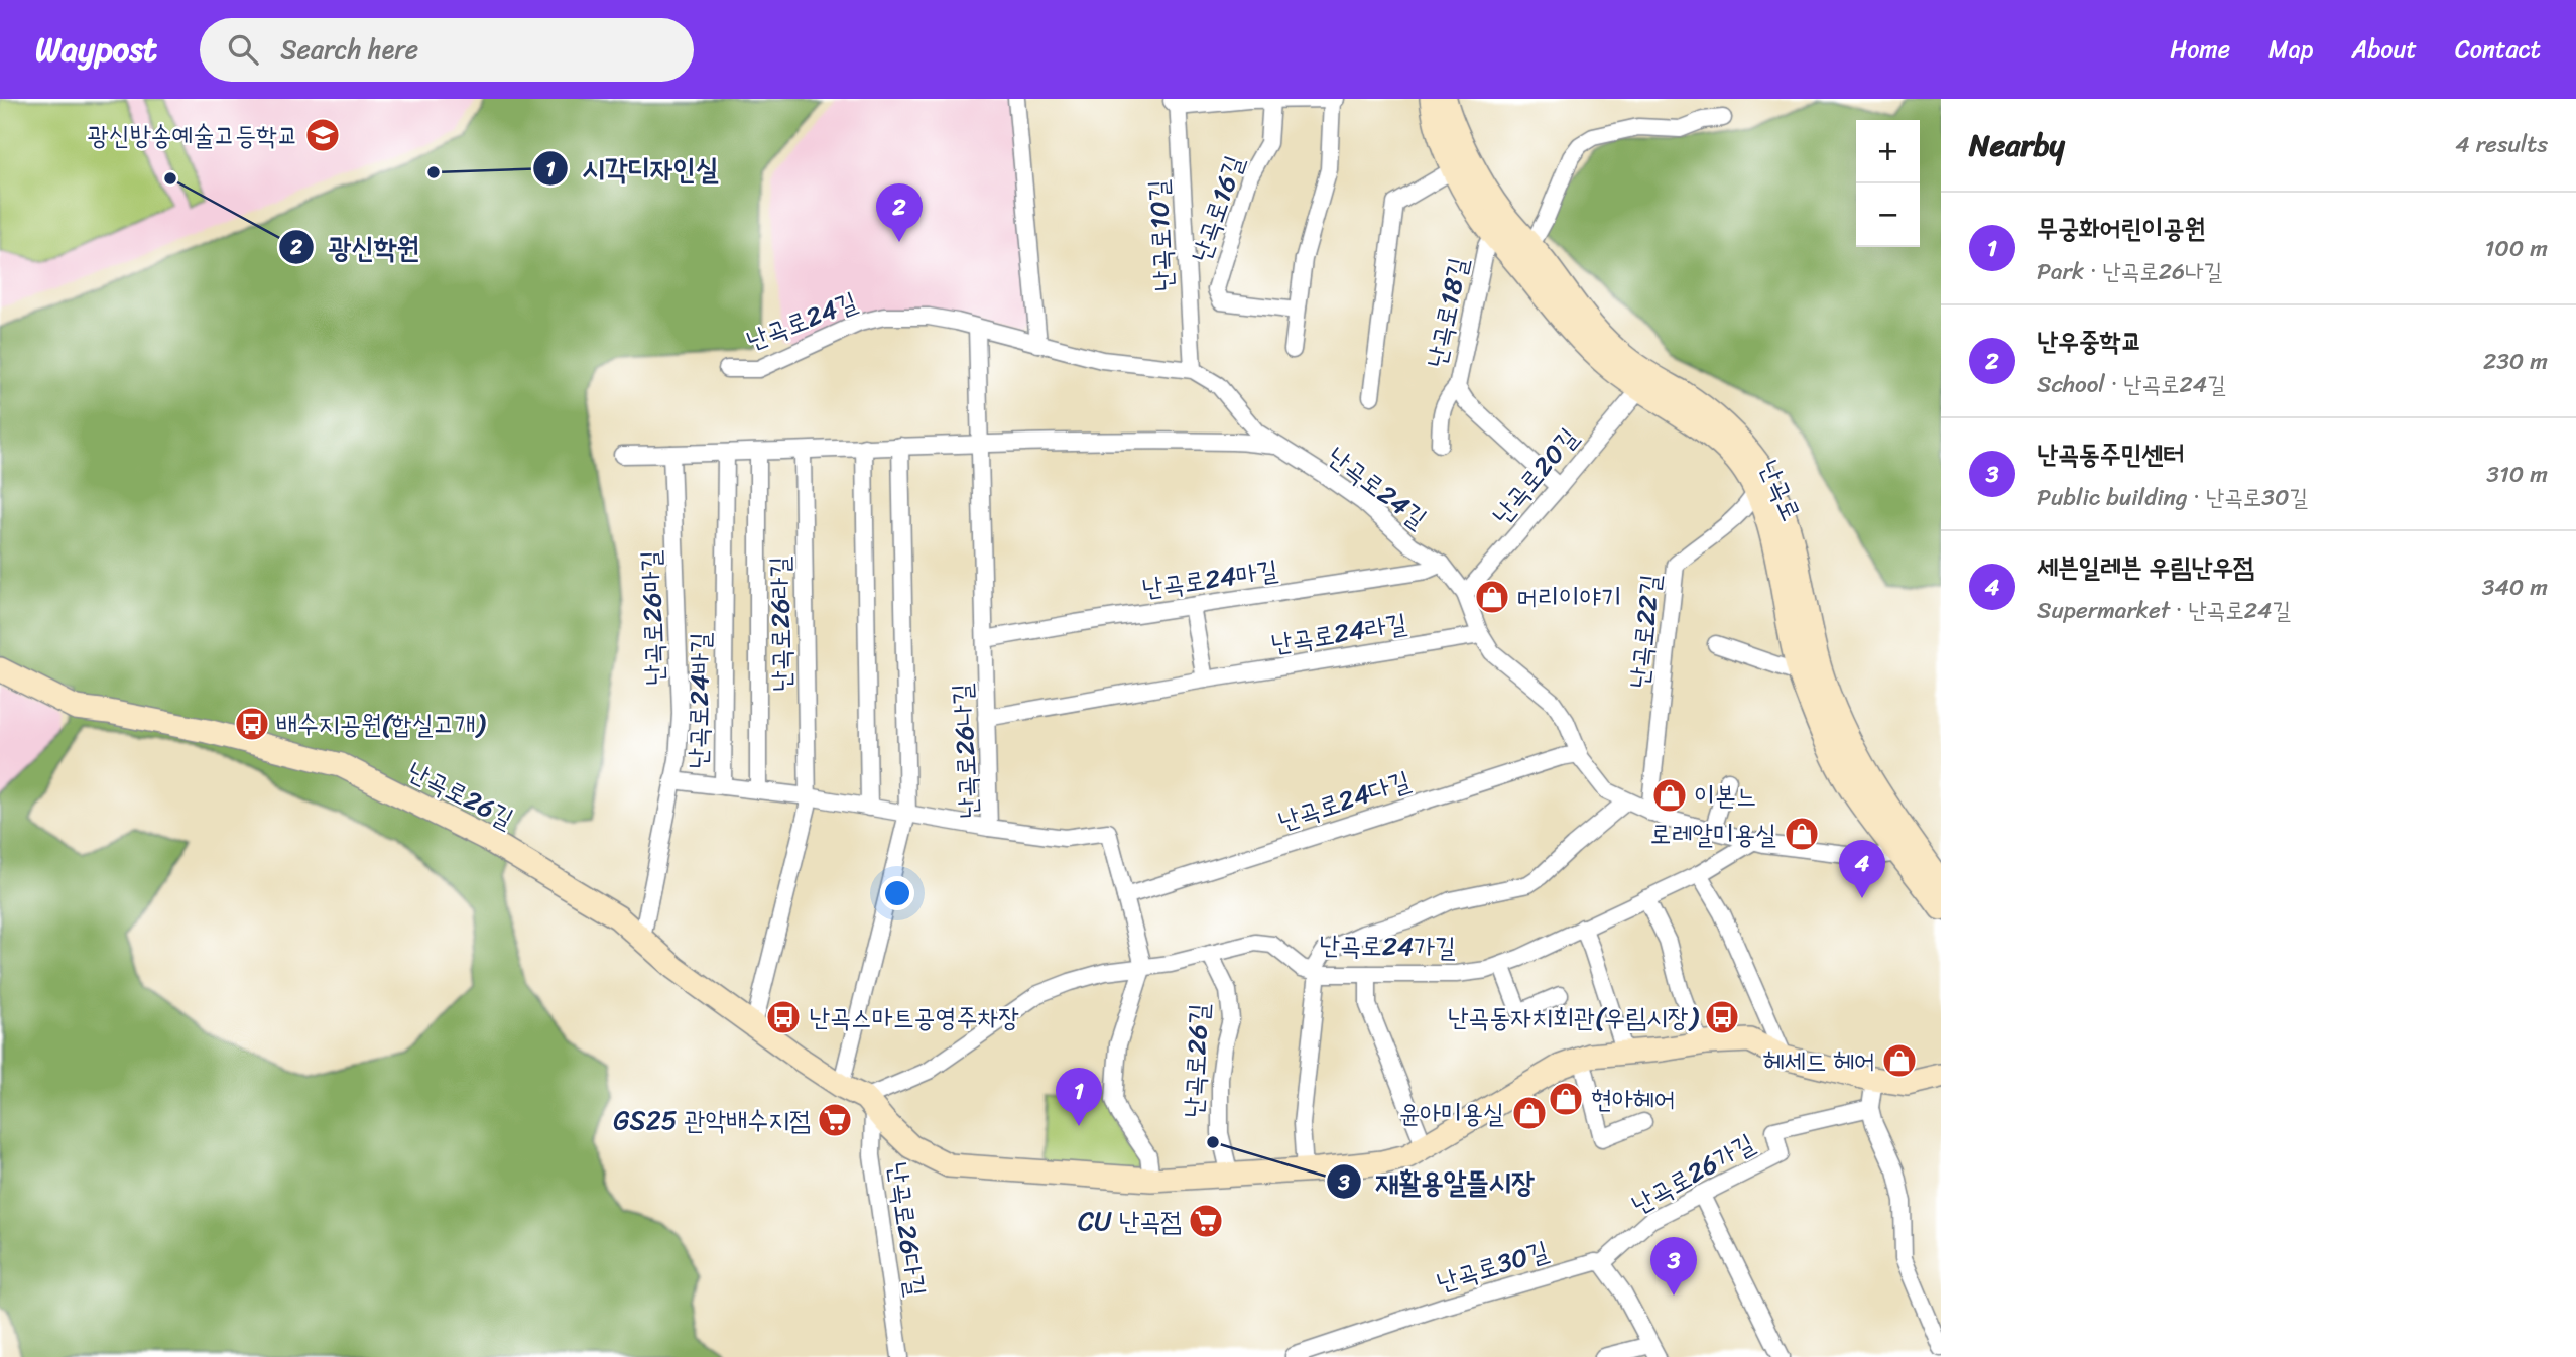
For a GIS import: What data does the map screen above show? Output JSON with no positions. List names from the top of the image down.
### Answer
{
  "streets": {
    "street": [
      "난곡로16길",
      "난곡로10길",
      "난곡로18길",
      "난곡로24길",
      "난곡로20길",
      "난곡로",
      "난곡로24마길",
      "난곡로26마길",
      "난곡로26라길",
      "난곡로22길",
      "난곡로24라길",
      "난곡로24바길",
      "난곡로26나길",
      "난곡로26길",
      "난곡로24다길",
      "난곡로24가길",
      "난곡로26가길",
      "난곡로26다길",
      "난곡로30길"
    ]
  },
  "crossings": [
    ["난곡로10길", "난곡로24길"],
    ["난곡로18길", "난곡로20길"],
    ["난곡로18길", "난곡로"],
    ["난곡로24길", "난곡로20길"],
    ["난곡로24길", "난곡로"],
    ["난곡로24길", "난곡로24마길"],
    ["난곡로24길", "난곡로22길"],
    ["난곡로24길", "난곡로24라길"],
    ["난곡로24길", "난곡로24다길"],
    ["난곡로24길", "난곡로24가길"],
    ["난곡로20길", "난곡로"],
    ["난곡로", "난곡로22길"],
    ["난곡로24마길", "난곡로26나길"],
    ["난곡로26마길", "난곡로26길"],
    ["난곡로26라길", "난곡로26길"],
    ["난곡로24라길", "난곡로26나길"],
    ["난곡로26나길", "난곡로24다길"],
    ["난곡로26나길", "난곡로24가길"],
    ["난곡로26길", "난곡로24가길"],
    ["난곡로26길", "난곡로26다길"],
    ["난곡로24가길", "난곡로26다길"],
    ["난곡로26가길", "난곡로30길"]
  ],
  "places": {
    "school or university": ["광신방송예술고등학교"],
    "other": ["시각디자인실", "광신학원", "재활용알뜰시장"],
    "shop": [
      "머리이야기",
      "이본느",
      "로레알미용실",
      "헤세드 헤어",
      "현아헤어",
      "윤아미용실"
    ],
    "bus stop": ["배수지공원(합실고개)", "난곡스마트공영주차장", "난곡동자치회관(우림시장)"],
    "supermarket": ["GS25 관악배수지점", "CU 난곡점"]
  },
  "page": {
    "header": "Waypost",
    "search": "Search here",
    "nav": [
      "Home",
      "Map",
      "About",
      "Contact"
    ],
    "heading": ["Nearby", "4 results"],
    "map_buttons": ["+", "−"],
    "pins": [
      "2",
      "4",
      "1",
      "3"
    ],
    "list": [
      {
        "mark": "1",
        "name": "무궁화어린이공원",
        "note": "Park · 난곡로26나길",
        "value": "100 m"
      },
      {
        "mark": "2",
        "name": "난우중학교",
        "note": "School · 난곡로24길",
        "value": "230 m"
      },
      {
        "mark": "3",
        "name": "난곡동주민센터",
        "note": "Public building · 난곡로30길",
        "value": "310 m"
      },
      {
        "mark": "4",
        "name": "세븐일레븐 우림난우점",
        "note": "Supermarket · 난곡로24길",
        "value": "340 m"
      }
    ]
  }
}
